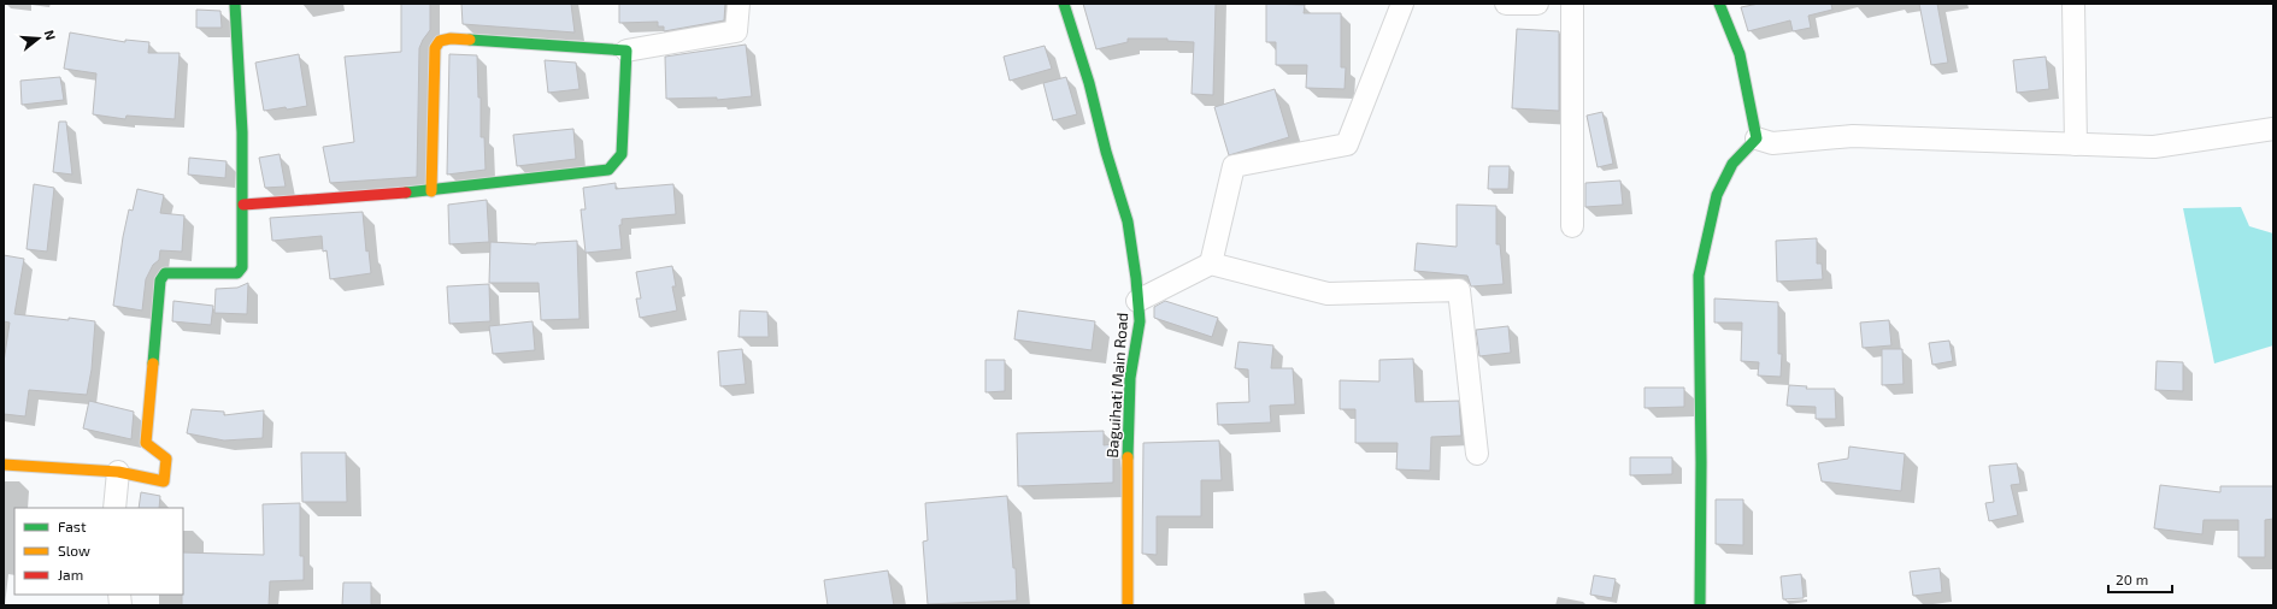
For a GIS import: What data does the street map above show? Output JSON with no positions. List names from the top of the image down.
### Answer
{
  "streets": {
    "street": ["Baguihati Main Road"]
  },
  "legend": ["Fast", "Slow", "Jam"],
  "scale_bar": "20 m",
  "north": "right"
}
